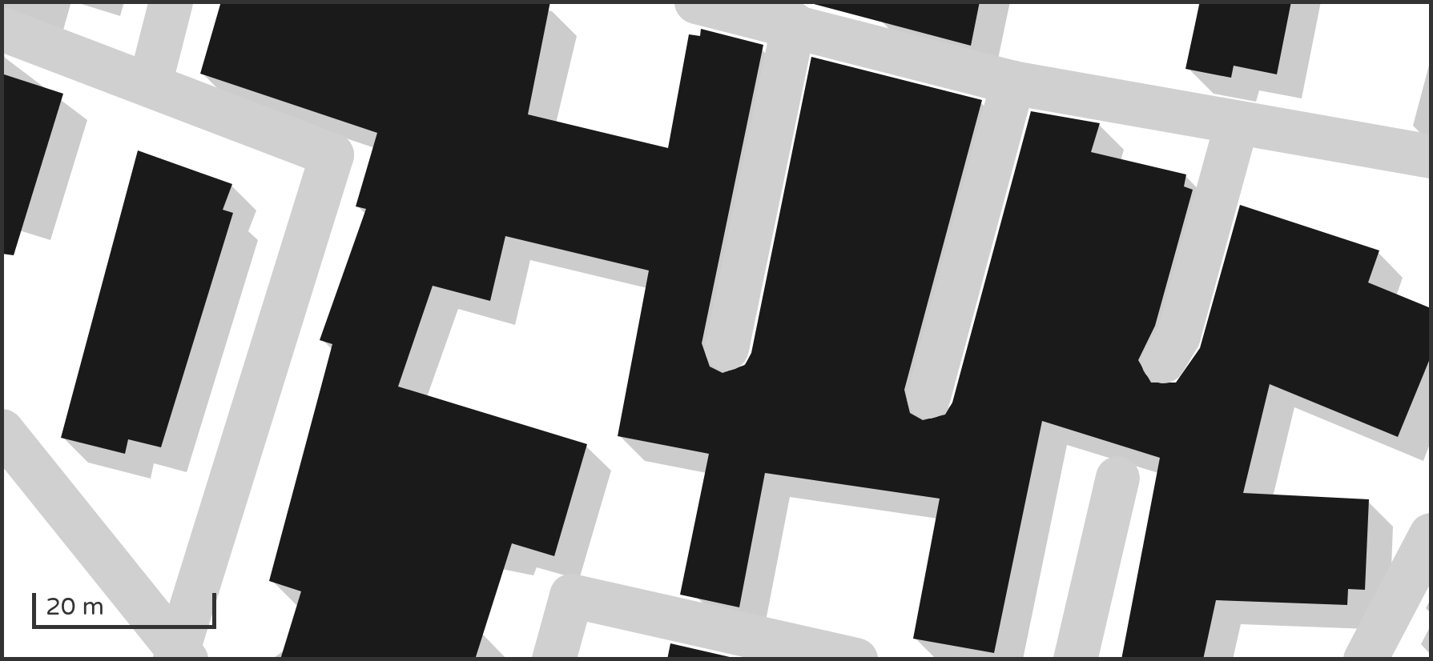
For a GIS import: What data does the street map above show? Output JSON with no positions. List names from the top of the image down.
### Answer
{
  "scale_bar": "20 m"
}
